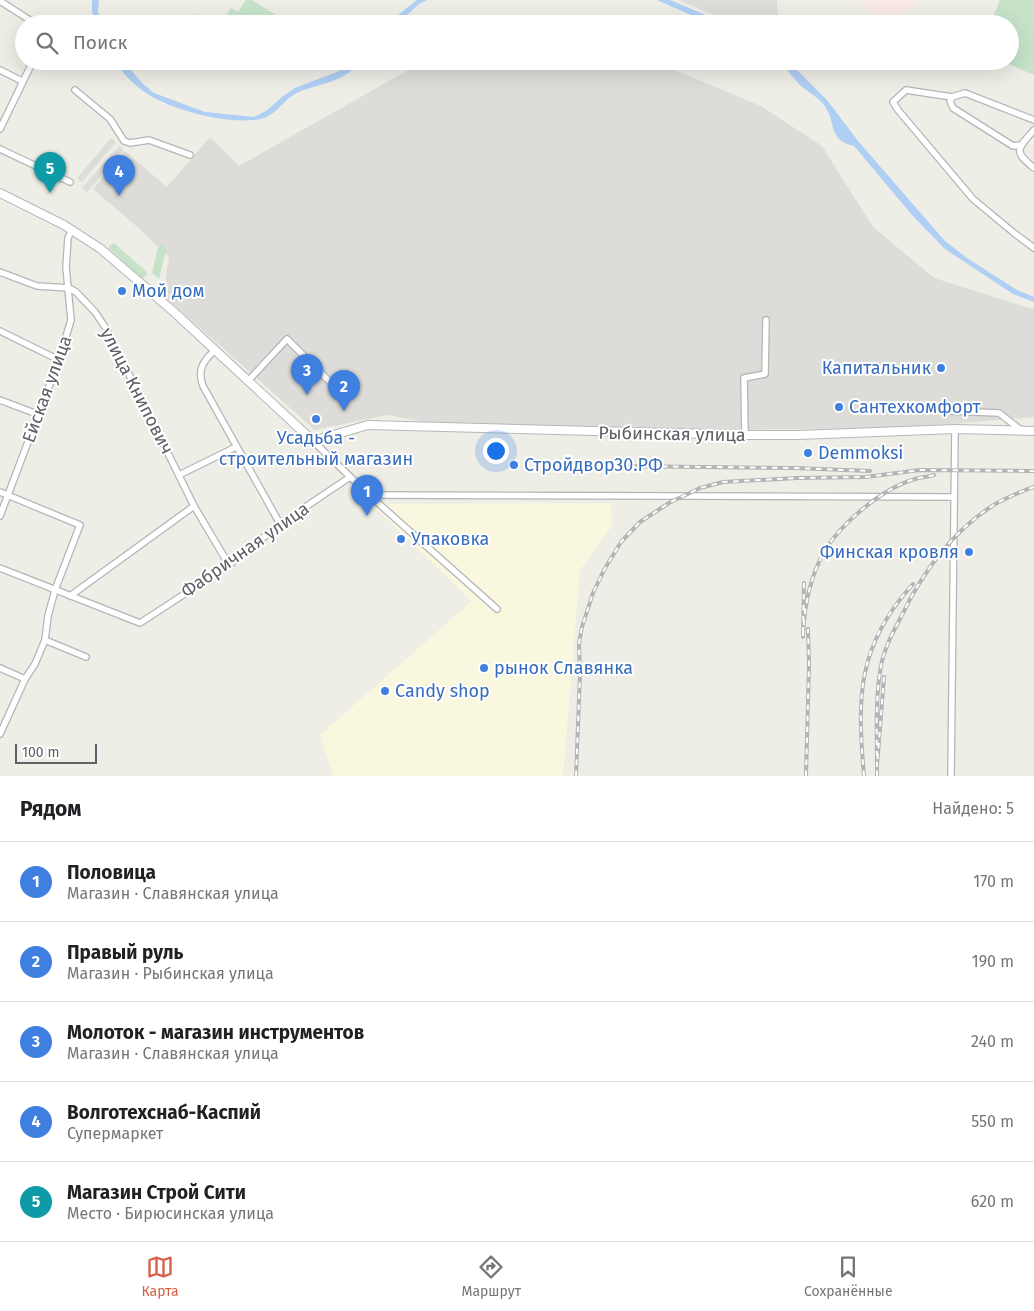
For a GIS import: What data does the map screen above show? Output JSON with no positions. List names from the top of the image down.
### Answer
{
  "streets": {
    "main road": ["Рыбинская улица"],
    "street": ["Ейская улица", "улица Книпович", "Фабричная улица"]
  },
  "crossings": [
    ["Ейская улица", "улица Книпович"],
    ["улица Книпович", "Фабричная улица"]
  ],
  "places": [
    "Мой дом",
    "Капитальник",
    "Сантехкомфорт",
    "Усадьба - строительный магазин",
    "Demmoksi",
    "Стройдвор30.РФ",
    "Упаковка",
    "Финская кровля",
    "рынок Славянка",
    "Candy shop"
  ],
  "scale_bar": "100 m",
  "page": {
    "search": "Поиск",
    "pins": [
      "5",
      "4",
      "3",
      "2",
      "1"
    ],
    "scale": "100 m",
    "heading": ["Рядом", "Найдено: 5"],
    "list": [
      {
        "mark": "1",
        "name": "Половица",
        "note": "Магазин · Славянская улица",
        "value": "170 m"
      },
      {
        "mark": "2",
        "name": "Правый руль",
        "note": "Магазин · Рыбинская улица",
        "value": "190 m"
      },
      {
        "mark": "3",
        "name": "Молоток - магазин инструментов",
        "note": "Магазин · Славянская улица",
        "value": "240 m"
      },
      {
        "mark": "4",
        "name": "Волготехснаб-Каспий",
        "note": "Супермаркет",
        "value": "550 m"
      },
      {
        "mark": "5",
        "name": "Магазин Строй Сити",
        "note": "Место · Бирюсинская улица",
        "value": "620 m"
      }
    ],
    "nav": ["Карта", "Маршрут", "Сохранённые"]
  }
}
